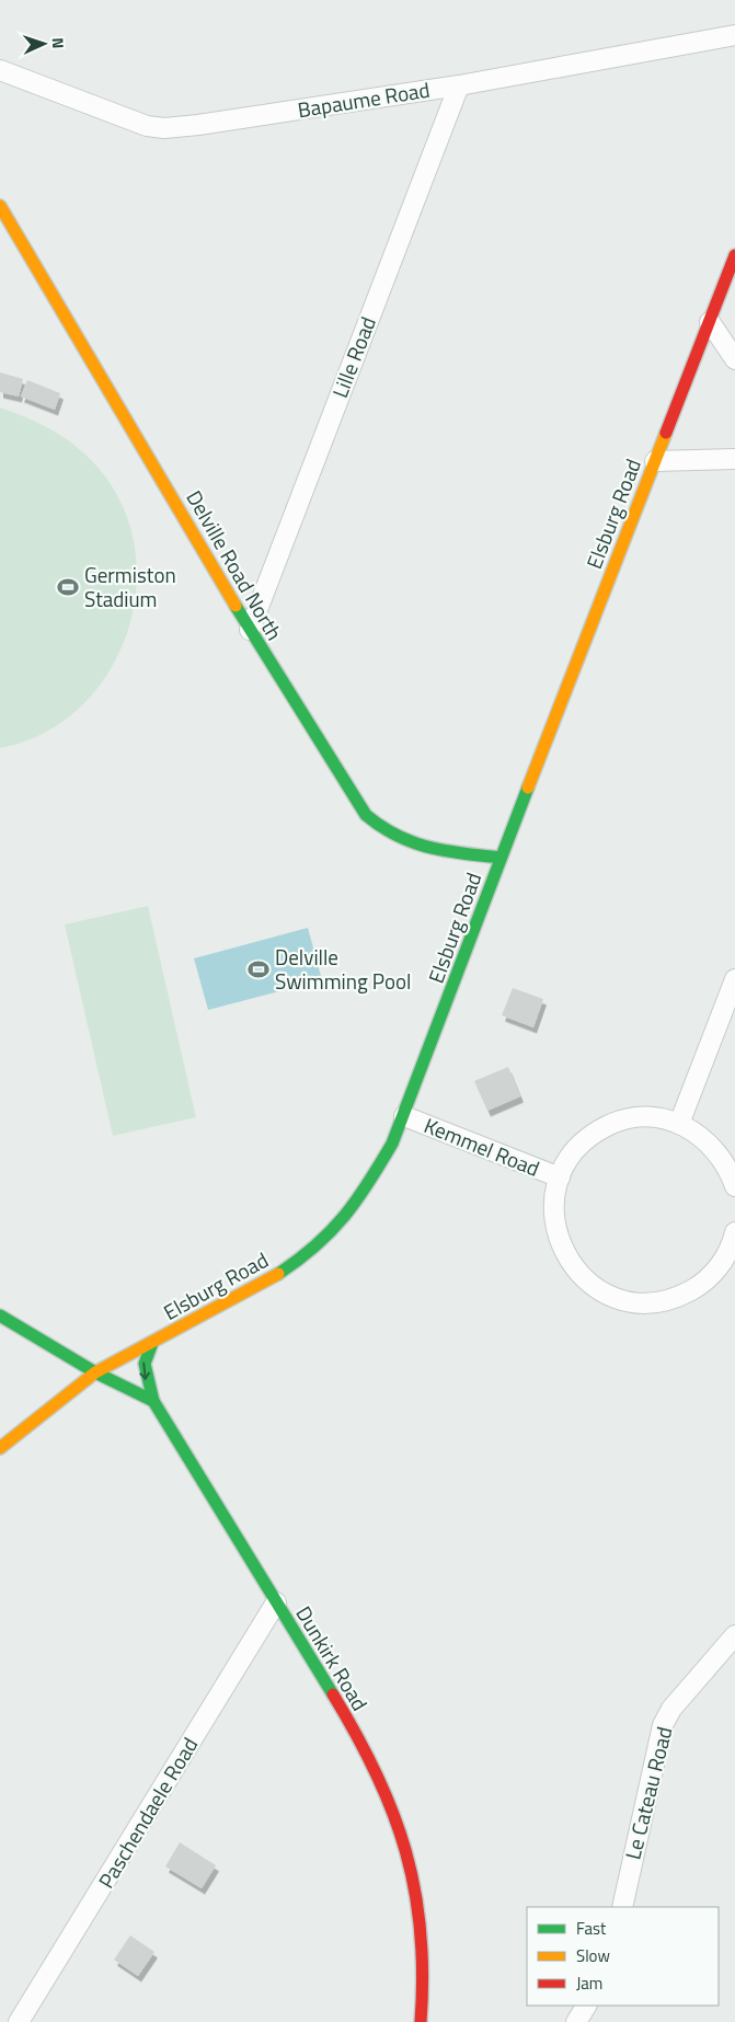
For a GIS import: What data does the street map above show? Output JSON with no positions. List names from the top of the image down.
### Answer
{
  "streets": {
    "main road": ["Elsburg Road", "Delville Road North", "Dunkirk Road"],
    "street": [
      "Bapaume Road",
      "Lille Road",
      "Kemmel Road",
      "Le Cateau Road",
      "Paschendaele Road"
    ]
  },
  "crossings": [
    ["Bapaume Road", "Lille Road"],
    ["Lille Road", "Delville Road North"],
    ["Elsburg Road", "Delville Road North"],
    ["Elsburg Road", "Kemmel Road"],
    ["Elsburg Road", "Dunkirk Road"],
    ["Dunkirk Road", "Paschendaele Road"]
  ],
  "places": {
    "sports": ["Germiston Stadium", "Delville Swimming Pool"]
  },
  "legend": ["Fast", "Slow", "Jam"],
  "north": "right"
}
